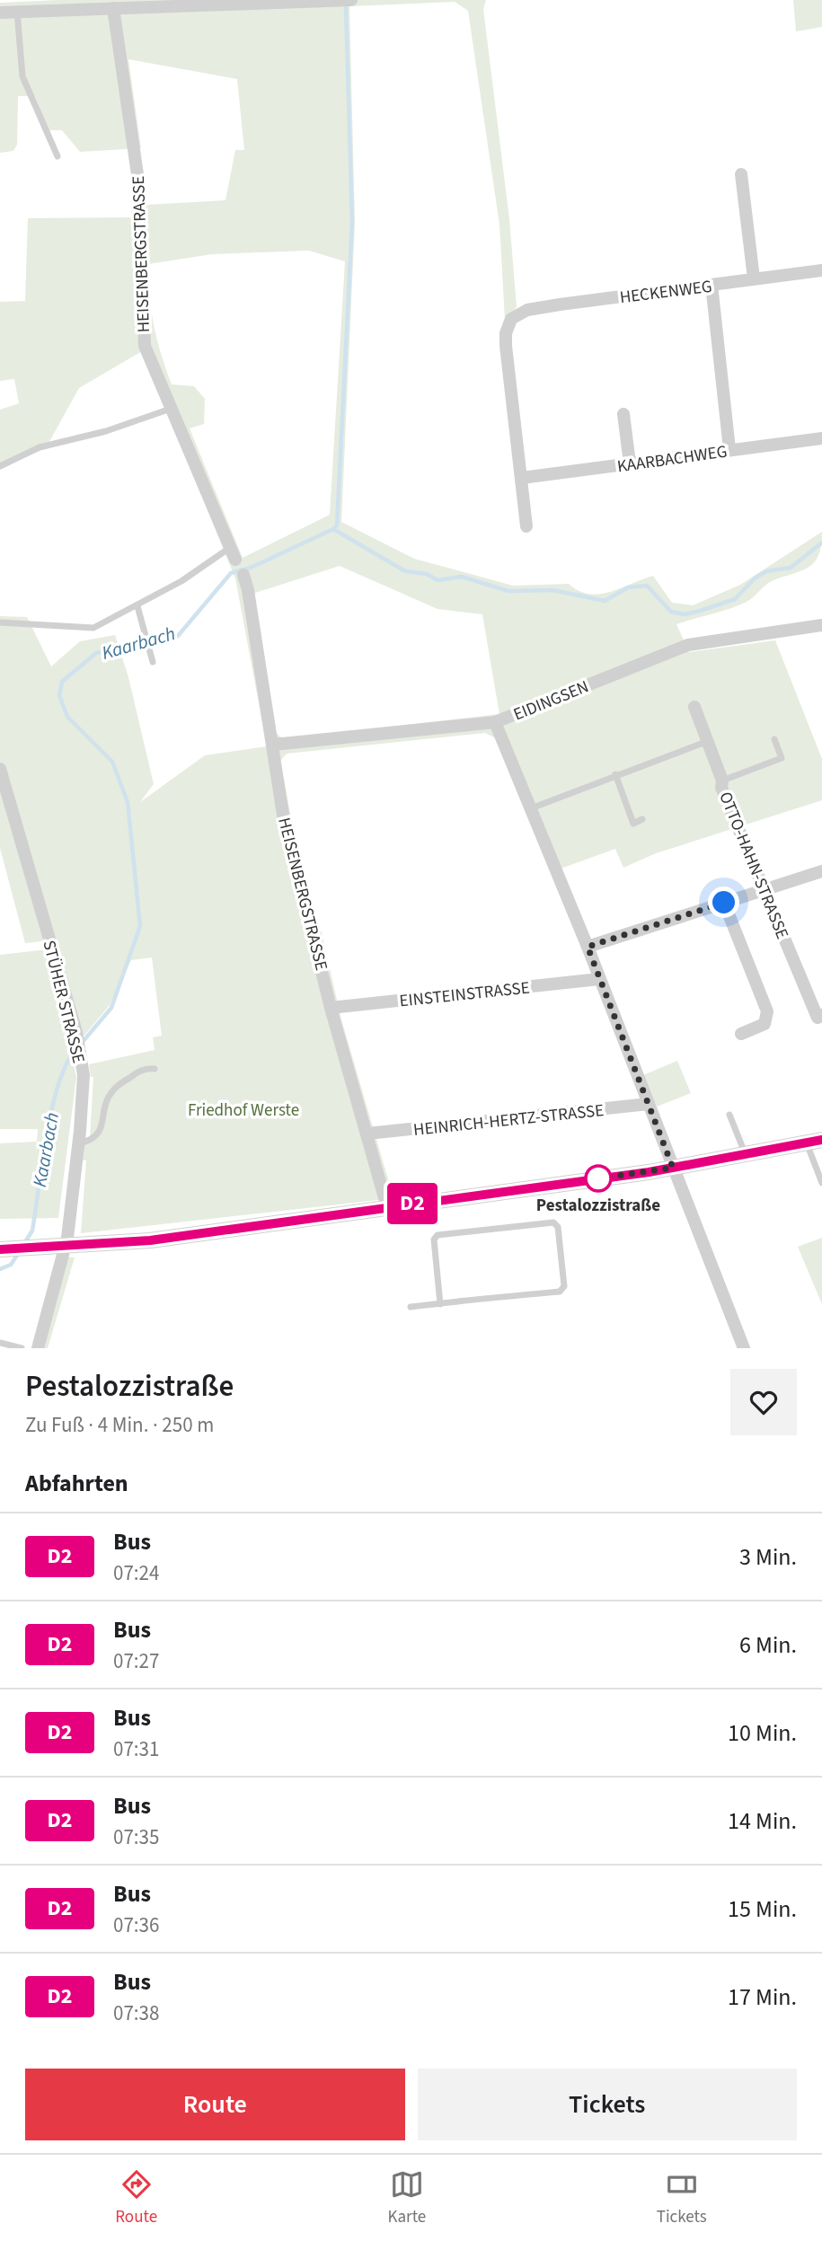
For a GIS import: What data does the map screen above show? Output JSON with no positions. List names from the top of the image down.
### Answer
{
  "streets": {
    "street": [
      "HEISENBERGSTRASSE",
      "HECKENWEG",
      "KAARBACHWEG",
      "EIDINGSEN",
      "OTTO-HAHN-STRASSE",
      "EINSTEINSTRASSE",
      "STÜHER STRASSE",
      "HEINRICH-HERTZ-STRASSE"
    ]
  },
  "crossings": [
    ["HEISENBERGSTRASSE", "EIDINGSEN"],
    ["HEISENBERGSTRASSE", "EINSTEINSTRASSE"],
    ["HEISENBERGSTRASSE", "HEINRICH-HERTZ-STRASSE"],
    ["HECKENWEG", "KAARBACHWEG"]
  ],
  "water": ["Kaarbach"],
  "parks": ["Friedhof Werste"],
  "places": ["Pestalozzistraße"],
  "lines": ["bus line D2"],
  "page": {
    "on_map": "D2",
    "heading": [
      ["Pestalozzistraße", "Zu Fuß · 4 Min. · 250 m"],
      "Abfahrten"
    ],
    "list": [
      {
        "mark": "D2",
        "name": "Bus",
        "note": "07:24",
        "value": "3 Min."
      },
      {
        "mark": "D2",
        "name": "Bus",
        "note": "07:27",
        "value": "6 Min."
      },
      {
        "mark": "D2",
        "name": "Bus",
        "note": "07:31",
        "value": "10 Min."
      },
      {
        "mark": "D2",
        "name": "Bus",
        "note": "07:35",
        "value": "14 Min."
      },
      {
        "mark": "D2",
        "name": "Bus",
        "note": "07:36",
        "value": "15 Min."
      },
      {
        "mark": "D2",
        "name": "Bus",
        "note": "07:38",
        "value": "17 Min."
      }
    ],
    "buttons": ["Route", "Tickets"],
    "tabs": ["Route", "Karte", "Tickets"]
  }
}
